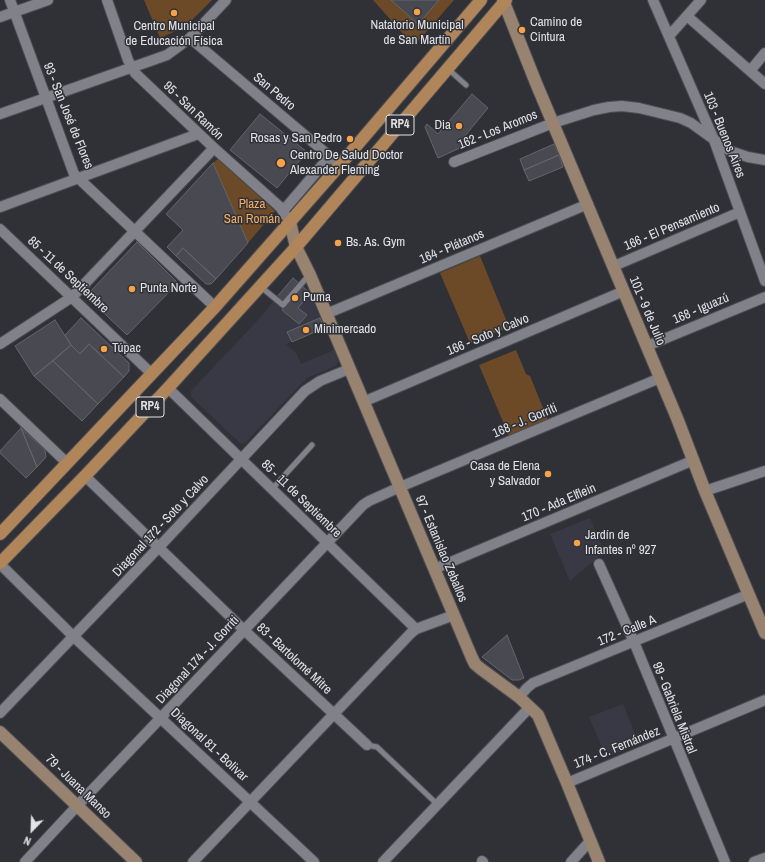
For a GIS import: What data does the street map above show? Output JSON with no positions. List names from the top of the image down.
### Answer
{
  "streets": {
    "main road": ["RP4"],
    "street": [
      "San Pedro",
      "95 - San Ramón",
      "93 - San José de Flores",
      "162 - Los Aromos",
      "103 - Buenos Aires",
      "166 - El Pensamiento",
      "164 - Plátanos",
      "85 - 11 de Septiembre",
      "168 - Iguazú",
      "101 - 9 de Julio",
      "166 - Soto y Calvo",
      "168 - J. Gorriti",
      "170 - Ada Elflein",
      "Diagonal 172 - Soto y Calvo",
      "97 - Estanislao Zeballos",
      "172 - Calle A",
      "83 - Bartolomé Mitre",
      "Diagonal 174 - J. Gorriti",
      "99 - Gabriela Mistral",
      "Diagonal 81 - Bolivar",
      "174 - C. Fernández",
      "79 - Juana Manso"
    ]
  },
  "crossings": [
    ["San Pedro", "RP4"],
    ["95 - San Ramón", "RP4"],
    ["95 - San Ramón", "97 - Estanislao Zeballos"],
    ["93 - San José de Flores", "RP4"],
    ["RP4", "85 - 11 de Septiembre"],
    ["RP4", "101 - 9 de Julio"],
    ["RP4", "97 - Estanislao Zeballos"],
    ["RP4", "83 - Bartolomé Mitre"],
    ["RP4", "Diagonal 81 - Bolivar"],
    ["162 - Los Aromos", "103 - Buenos Aires"],
    ["162 - Los Aromos", "101 - 9 de Julio"],
    ["103 - Buenos Aires", "166 - El Pensamiento"],
    ["166 - El Pensamiento", "101 - 9 de Julio"],
    ["164 - Plátanos", "101 - 9 de Julio"],
    ["164 - Plátanos", "97 - Estanislao Zeballos"],
    ["85 - 11 de Septiembre", "Diagonal 172 - Soto y Calvo"],
    ["85 - 11 de Septiembre", "Diagonal 174 - J. Gorriti"],
    ["168 - Iguazú", "101 - 9 de Julio"],
    ["101 - 9 de Julio", "166 - Soto y Calvo"],
    ["101 - 9 de Julio", "168 - J. Gorriti"],
    ["101 - 9 de Julio", "170 - Ada Elflein"],
    ["101 - 9 de Julio", "172 - Calle A"],
    ["166 - Soto y Calvo", "97 - Estanislao Zeballos"],
    ["168 - J. Gorriti", "97 - Estanislao Zeballos"],
    ["168 - J. Gorriti", "Diagonal 174 - J. Gorriti"],
    ["170 - Ada Elflein", "97 - Estanislao Zeballos"],
    ["Diagonal 172 - Soto y Calvo", "97 - Estanislao Zeballos"],
    ["Diagonal 172 - Soto y Calvo", "83 - Bartolomé Mitre"],
    ["Diagonal 172 - Soto y Calvo", "Diagonal 81 - Bolivar"],
    ["97 - Estanislao Zeballos", "172 - Calle A"],
    ["97 - Estanislao Zeballos", "Diagonal 174 - J. Gorriti"],
    ["97 - Estanislao Zeballos", "174 - C. Fernández"],
    ["172 - Calle A", "99 - Gabriela Mistral"],
    ["83 - Bartolomé Mitre", "Diagonal 174 - J. Gorriti"],
    ["Diagonal 174 - J. Gorriti", "Diagonal 81 - Bolivar"],
    ["Diagonal 174 - J. Gorriti", "79 - Juana Manso"],
    ["99 - Gabriela Mistral", "174 - C. Fernández"]
  ],
  "parks": ["Plaza San Román"],
  "places": [
    "Natatorio Municipal de San Martín",
    "Centro Municipal de Educación Física",
    "Camino de Cintura",
    "Dia",
    "Rosas y San Pedro",
    "Centro De Salud Doctor Alexander Fleming",
    "Bs. As. Gym",
    "Punta Norte",
    "Puma",
    "Minimercado",
    "Túpac",
    "Casa de Elena y Salvador",
    "Jardín de Infantes nº 927"
  ],
  "north": "bottom left"
}
